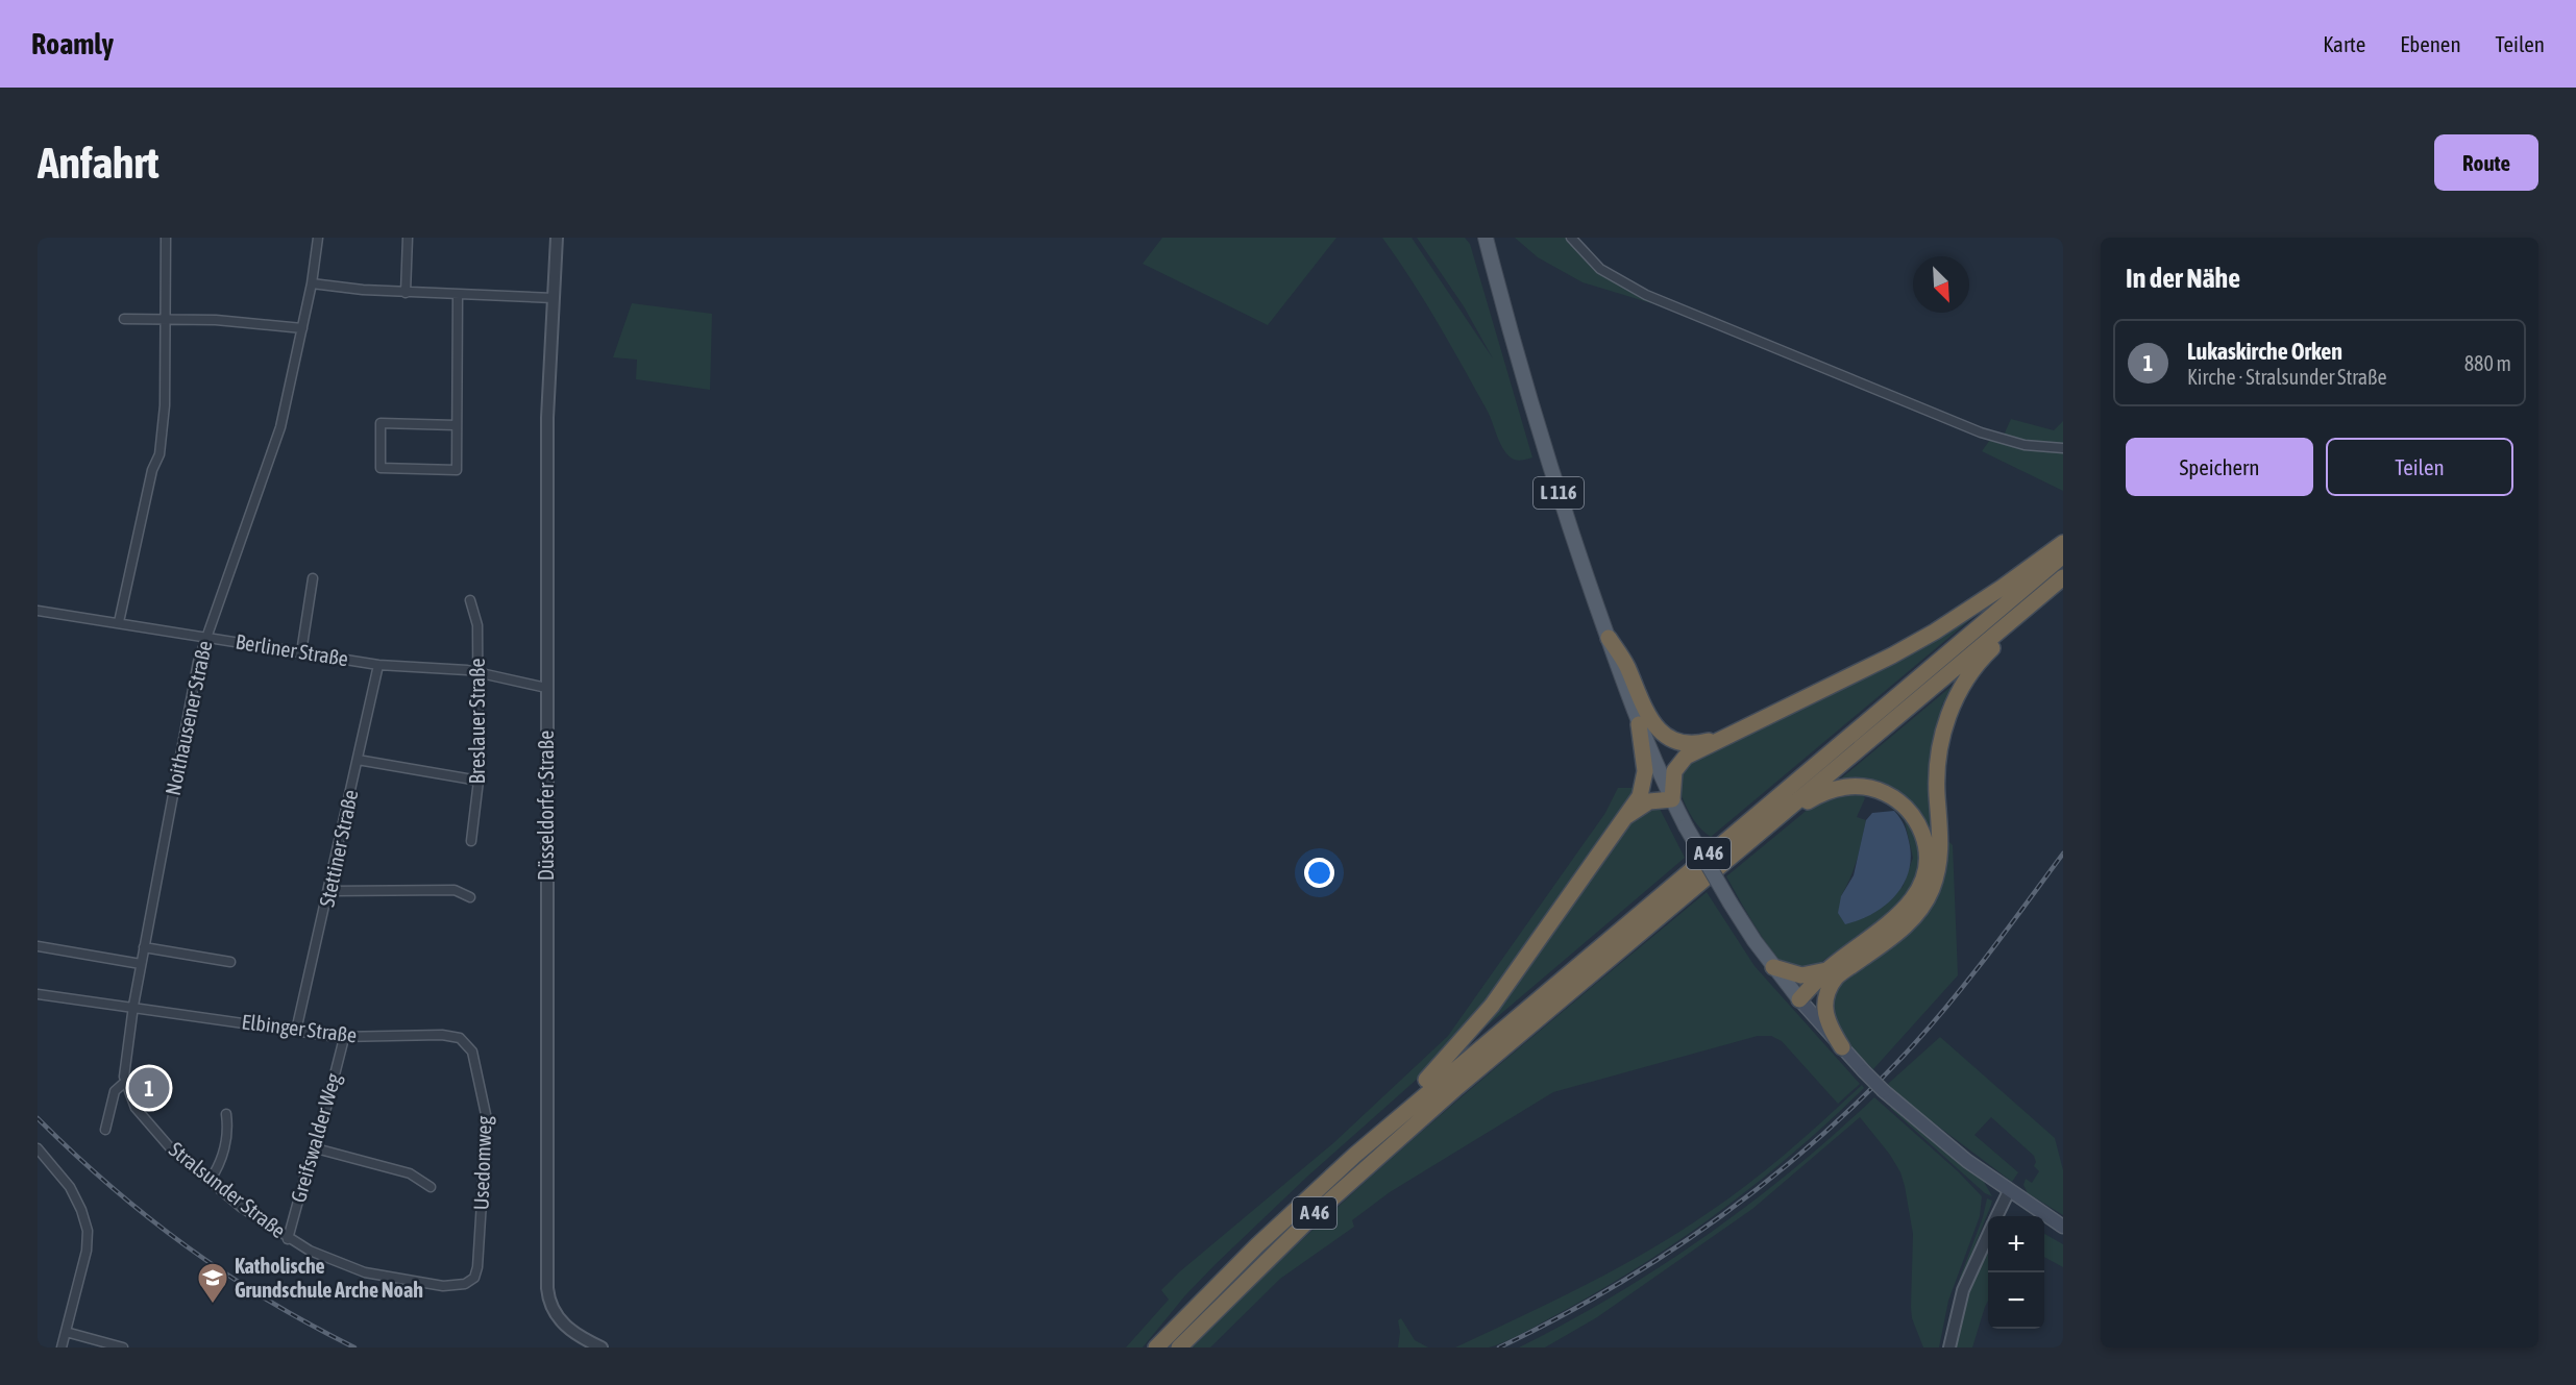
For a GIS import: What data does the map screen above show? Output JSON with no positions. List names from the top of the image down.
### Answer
{
  "streets": {
    "highway": ["A 46"],
    "main road": ["L 116"],
    "street": [
      "Berliner Straße",
      "Noithausener Straße",
      "Breslauer Straße",
      "Düsseldorfer Straße",
      "Stettiner Straße",
      "Elbinger Straße",
      "Greifswalder Weg",
      "Usedomweg",
      "Stralsunder Straße"
    ]
  },
  "crossings": [
    ["Berliner Straße", "Noithausener Straße"],
    ["Berliner Straße", "Breslauer Straße"],
    ["Berliner Straße", "Düsseldorfer Straße"],
    ["Berliner Straße", "Stettiner Straße"],
    ["Noithausener Straße", "Elbinger Straße"],
    ["Noithausener Straße", "Stralsunder Straße"],
    ["Stettiner Straße", "Elbinger Straße"],
    ["Elbinger Straße", "Greifswalder Weg"],
    ["Elbinger Straße", "Usedomweg"],
    ["Greifswalder Weg", "Stralsunder Straße"],
    ["Usedomweg", "Stralsunder Straße"]
  ],
  "places": {
    "school or university": ["Katholische Grundschule Arche Noah"]
  },
  "north": "bottom right",
  "page": {
    "header": "Roamly",
    "nav": ["Karte", "Ebenen", "Teilen"],
    "buttons": [
      "Route",
      ["Speichern", "Teilen"]
    ],
    "title": "Anfahrt",
    "heading": "In der Nähe",
    "list": [
      {
        "mark": "1",
        "name": "Lukaskirche Orken",
        "note": "Kirche · Stralsunder Straße",
        "value": "880 m"
      }
    ],
    "pins": "1",
    "map_buttons": ["+", "−"]
  }
}
